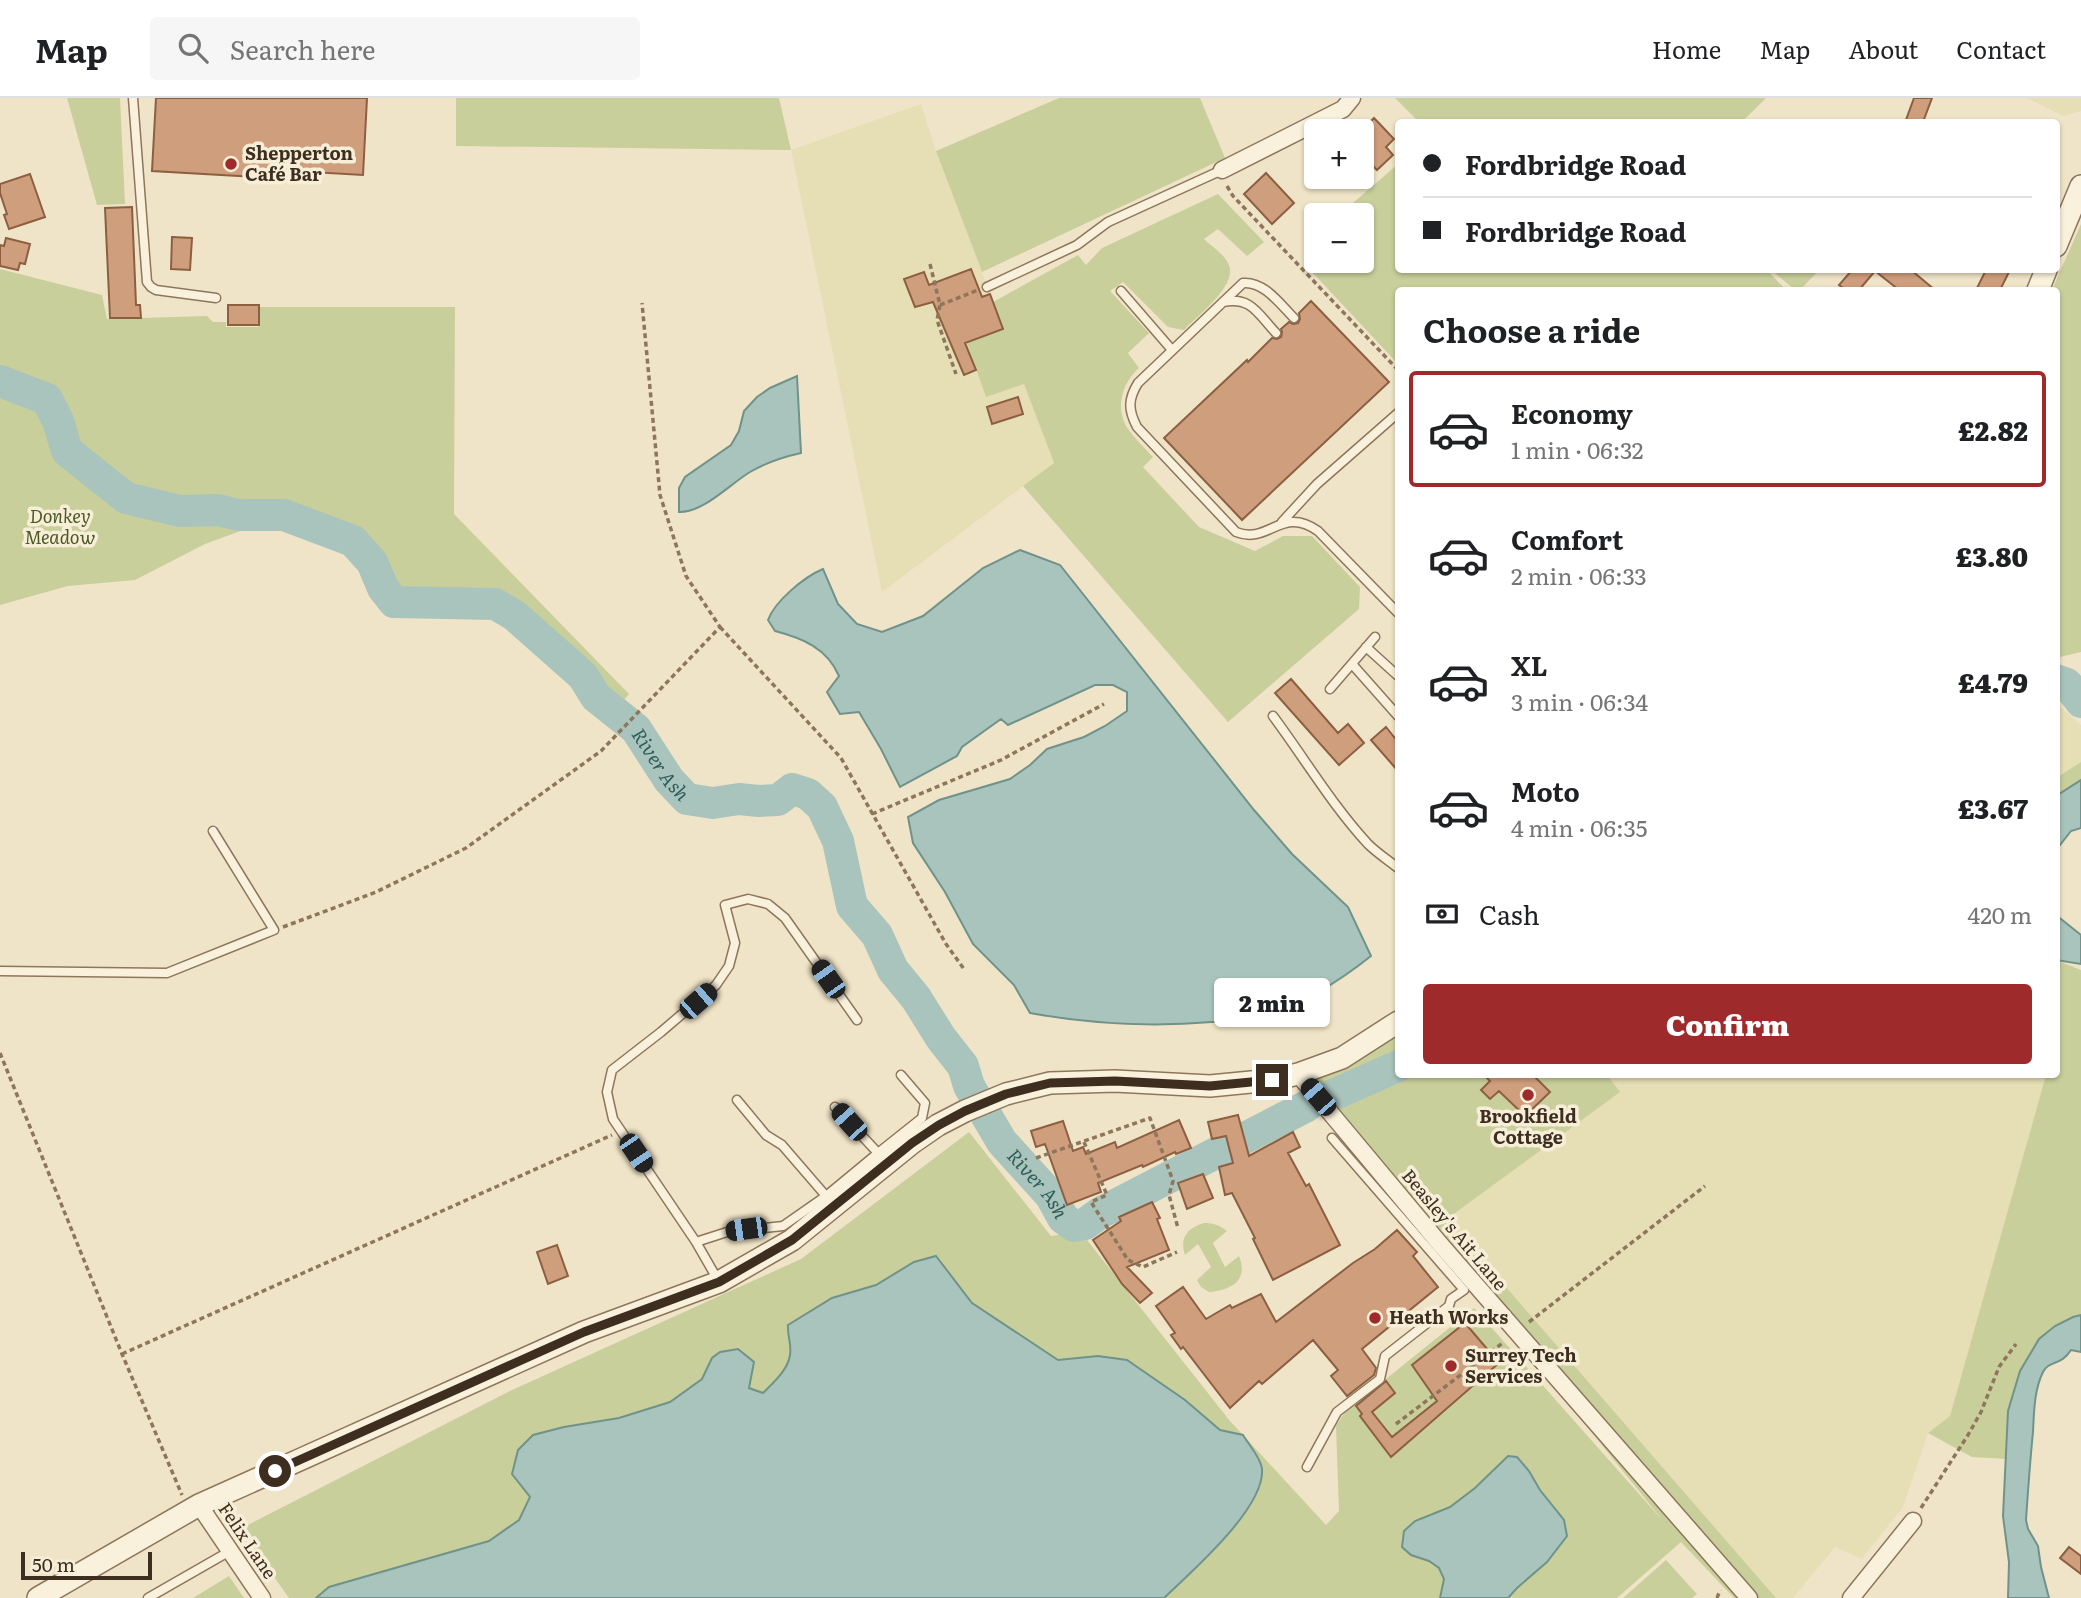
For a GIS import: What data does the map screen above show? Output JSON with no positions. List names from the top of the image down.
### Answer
{
  "streets": {
    "street": ["Beasley's Ait Lane", "Felix Lane"]
  },
  "water": ["River Ash"],
  "parks": ["Donkey Meadow"],
  "places": [
    "Shepperton Café Bar",
    "Brookfield Cottage",
    "Heath Works",
    "Surrey Tech Services"
  ],
  "scale_bar": "50 m",
  "page": {
    "header": "Map",
    "search": "Search here",
    "nav": [
      "Home",
      "Map",
      "About",
      "Contact"
    ],
    "map_buttons": ["+", "−"],
    "banner": ["Fordbridge Road", "Fordbridge Road"],
    "heading": "Choose a ride",
    "list": [
      {
        "name": "Economy",
        "note": "1 min · 06:32",
        "value": "£2.82"
      },
      {
        "name": "Comfort",
        "note": "2 min · 06:33",
        "value": "£3.80"
      },
      {
        "name": "XL",
        "note": "3 min · 06:34",
        "value": "£4.79"
      },
      {
        "name": "Moto",
        "note": "4 min · 06:35",
        "value": "£3.67"
      }
    ],
    "pay": ["Cash", "420 m"],
    "buttons": "Confirm",
    "bubble": "2 min",
    "scale": "50 m"
  }
}
